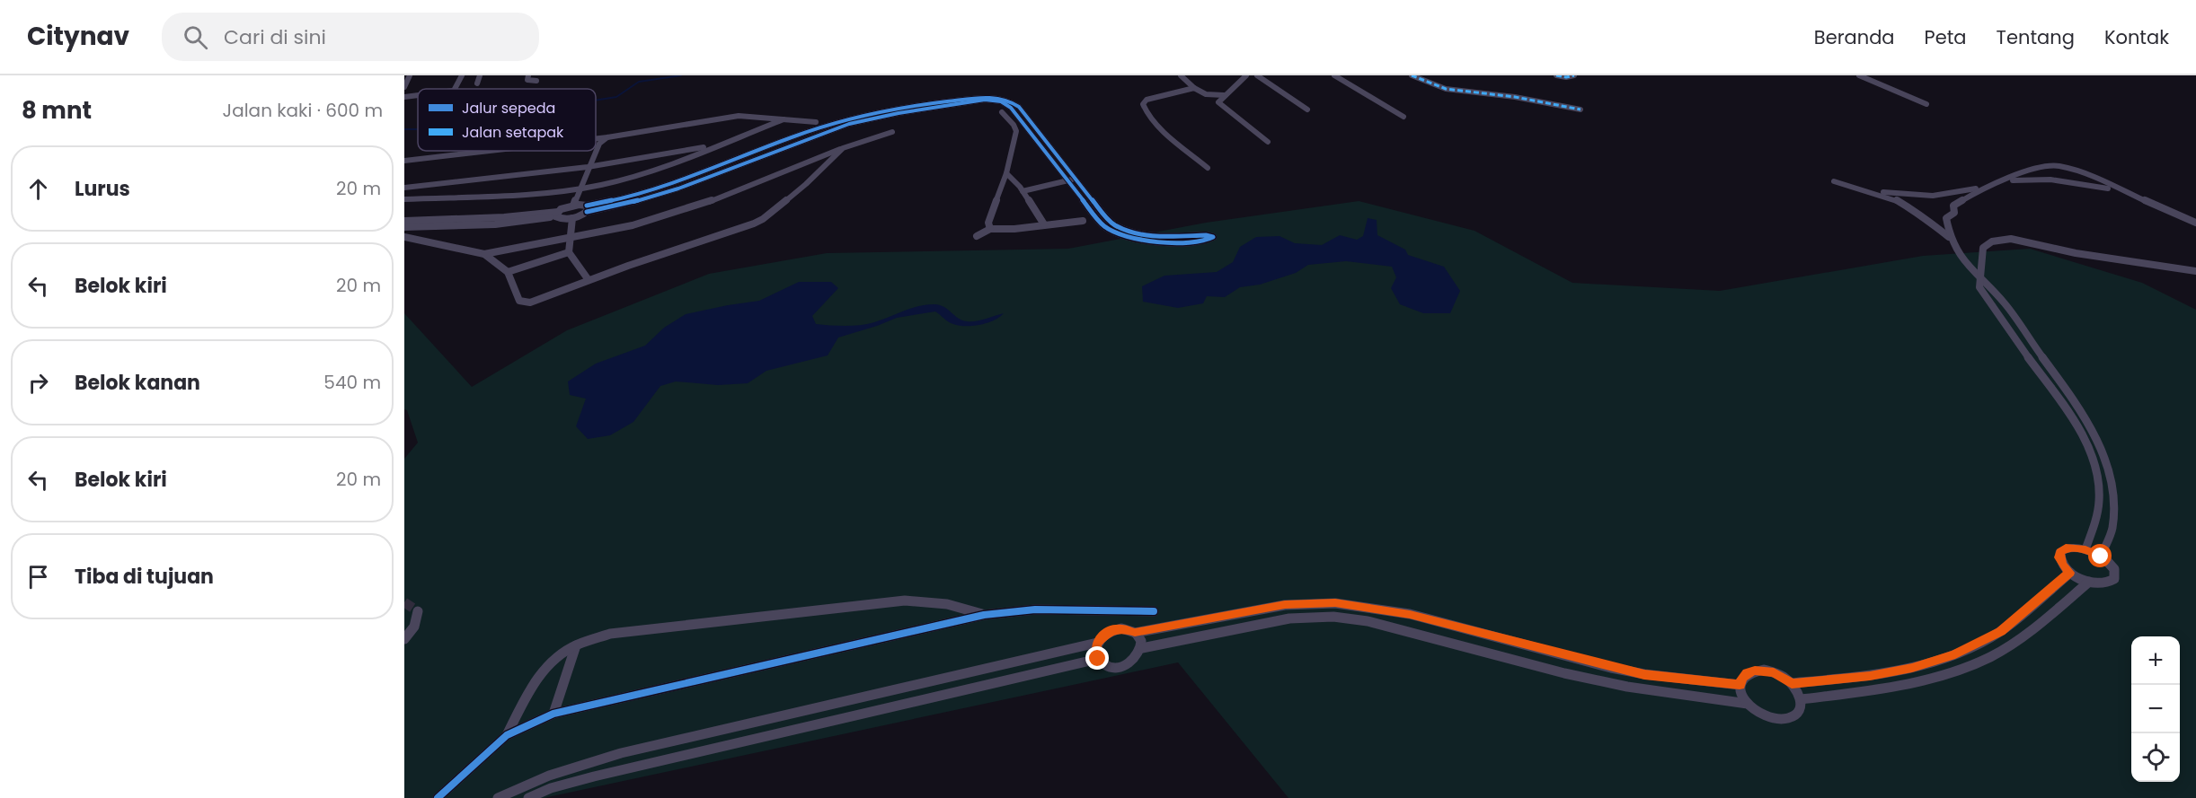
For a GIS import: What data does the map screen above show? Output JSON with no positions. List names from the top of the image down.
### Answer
{
  "legend": ["Jalur sepeda", "Jalan setapak"],
  "page": {
    "header": "Citynav",
    "search": "Cari di sini",
    "nav": [
      "Beranda",
      "Peta",
      "Tentang",
      "Kontak"
    ],
    "heading": ["8 mnt", "Jalan kaki · 600 m"],
    "list": [
      ["Lurus", "20 m"],
      ["Belok kiri", "20 m"],
      ["Belok kanan", "540 m"],
      ["Belok kiri", "20 m"],
      "Tiba di tujuan"
    ],
    "map_buttons": ["+", "−"]
  }
}
